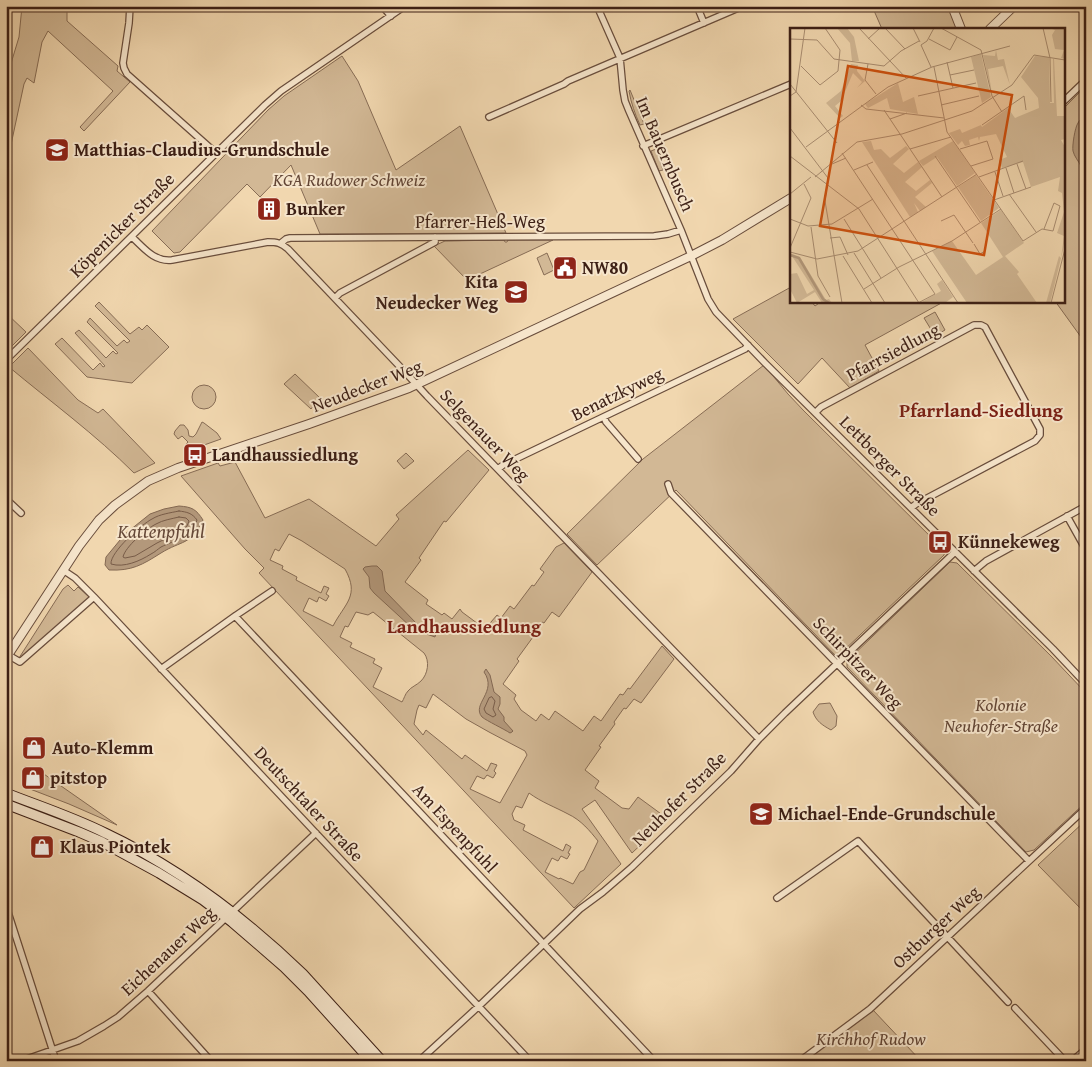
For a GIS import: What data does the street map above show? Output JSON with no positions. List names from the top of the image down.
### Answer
{
  "streets": {
    "street": [
      "Im Bauernbusch",
      "Pfarrer-Heß-Weg",
      "Köpenicker Straße",
      "Pfarrsiedlung",
      "Neudecker Weg",
      "Benatzkyweg",
      "Selgenauer Weg",
      "Lettberger Straße",
      "Schirpitzer Weg",
      "Neuhofer Straße",
      "Deutschtaler Straße",
      "Am Espenpfuhl",
      "Ostburger Weg",
      "Eichenauer Weg"
    ]
  },
  "crossings": [
    ["Im Bauernbusch", "Pfarrer-Heß-Weg"],
    ["Im Bauernbusch", "Neudecker Weg"],
    ["Im Bauernbusch", "Lettberger Straße"],
    ["Pfarrer-Heß-Weg", "Selgenauer Weg"],
    ["Pfarrsiedlung", "Lettberger Straße"],
    ["Neudecker Weg", "Selgenauer Weg"],
    ["Neudecker Weg", "Lettberger Straße"],
    ["Neudecker Weg", "Deutschtaler Straße"],
    ["Benatzkyweg", "Selgenauer Weg"],
    ["Benatzkyweg", "Lettberger Straße"],
    ["Selgenauer Weg", "Neuhofer Straße"],
    ["Lettberger Straße", "Neuhofer Straße"],
    ["Schirpitzer Weg", "Neuhofer Straße"],
    ["Schirpitzer Weg", "Ostburger Weg"],
    ["Neuhofer Straße", "Deutschtaler Straße"],
    ["Neuhofer Straße", "Am Espenpfuhl"],
    ["Deutschtaler Straße", "Eichenauer Weg"]
  ],
  "districts": ["Pfarrland-Siedlung", "Landhaussiedlung"],
  "water": ["Kattenpfuhl"],
  "parks": ["KGA Rudower Schweiz", "Kolonie Neuhofer-Straße", "Kirchhof Rudow"],
  "places": {
    "school or university": ["Matthias-Claudius-Grundschule", "Kita Neudecker Weg", "Michael-Ende-Grundschule"],
    "building": ["Bunker"],
    "public building": ["NW80"],
    "bus stop": ["Landhaussiedlung", "Künnekeweg"],
    "shop": ["Auto-Klemm", "pitstop", "Klaus Piontek"]
  }
}
